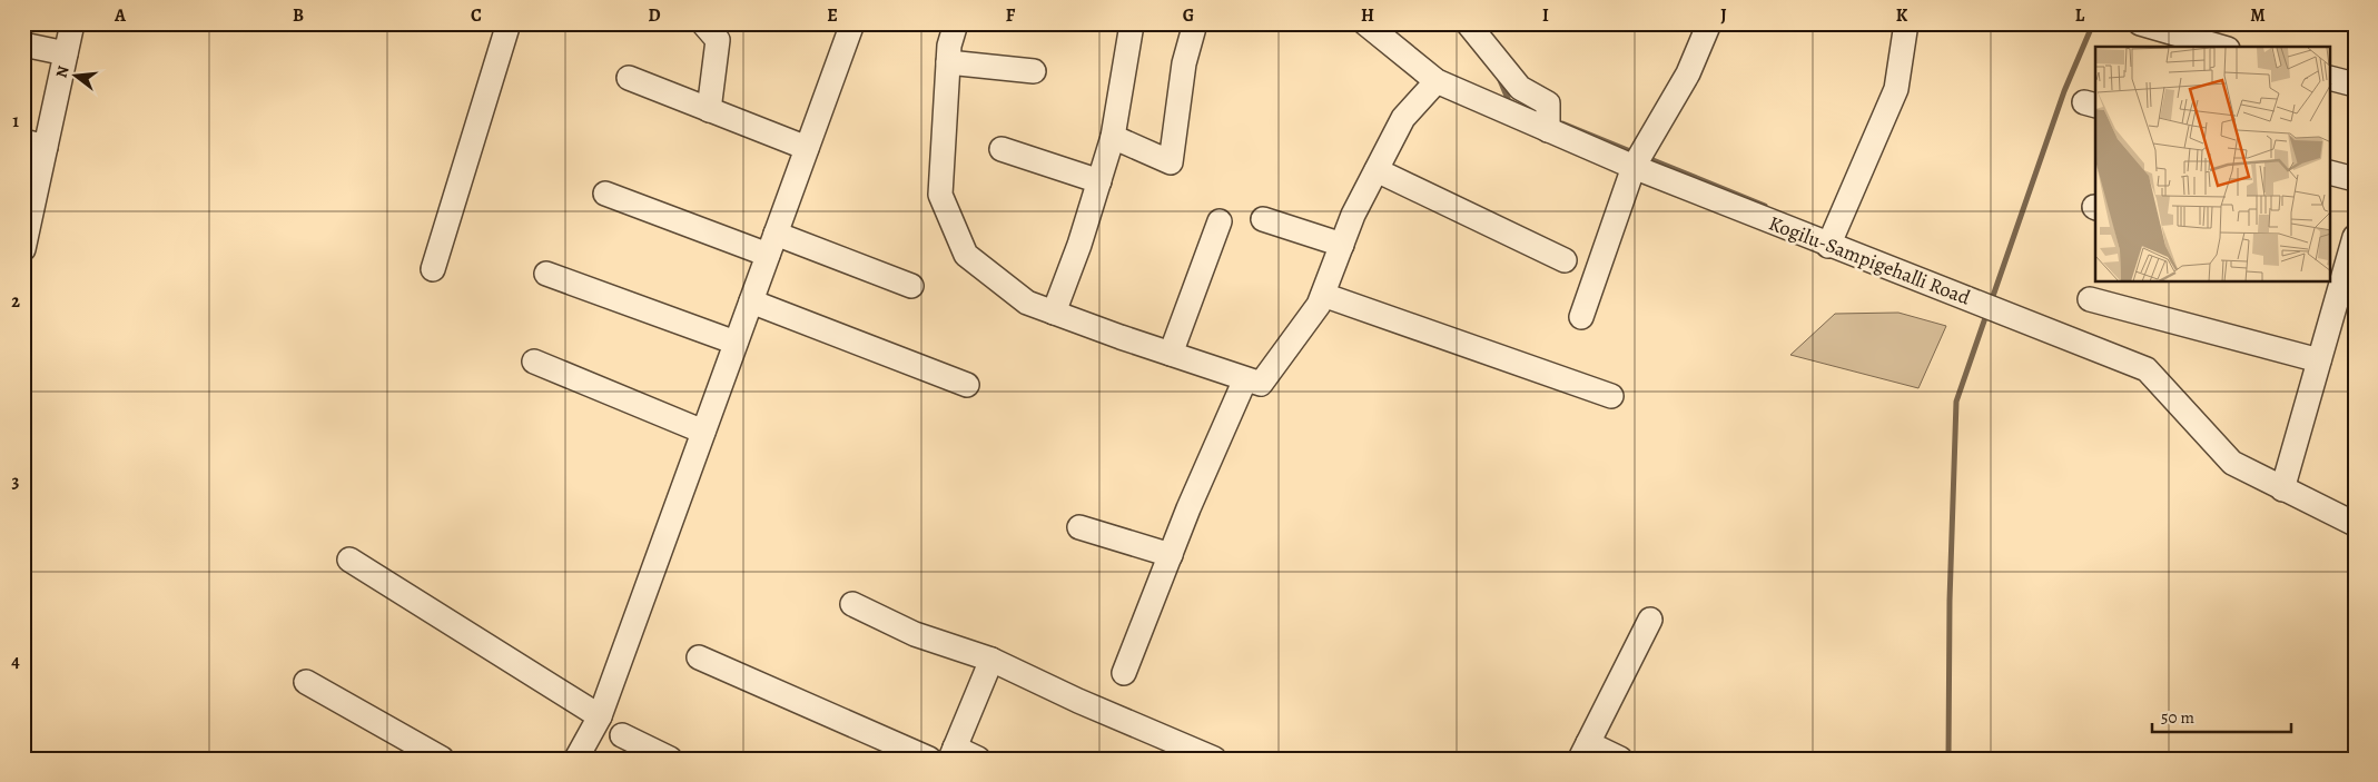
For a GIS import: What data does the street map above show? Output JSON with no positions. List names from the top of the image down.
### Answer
{
  "streets": {
    "street": ["Kogilu-Sampigehalli Road"]
  },
  "scale_bar": "50 m",
  "north": "left",
  "grid": {
    "columns": [
      "A",
      "B",
      "C",
      "D",
      "E",
      "F",
      "G",
      "H",
      "I",
      "J",
      "K",
      "L",
      "M"
    ],
    "rows": [
      "1",
      "2",
      "3",
      "4"
    ]
  }
}
